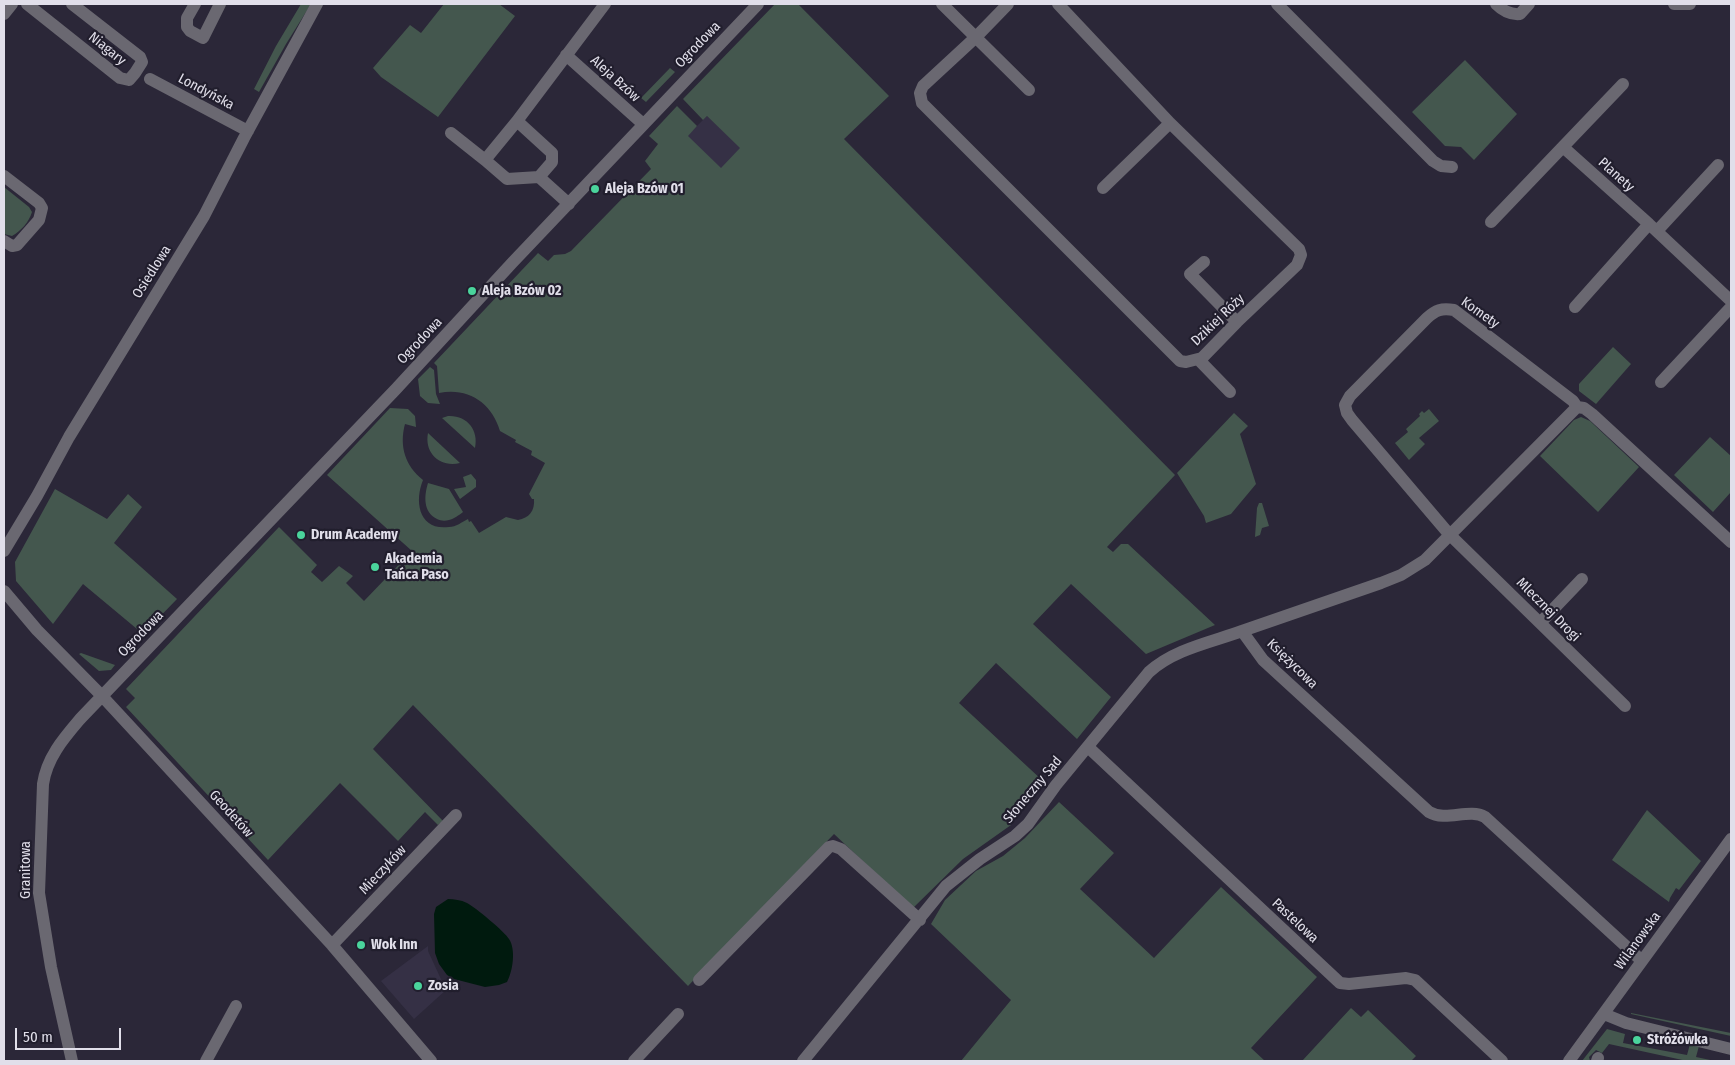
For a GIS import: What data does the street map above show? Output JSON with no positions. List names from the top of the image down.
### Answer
{
  "streets": {
    "street": [
      "Ogrodowa",
      "Niagary",
      "Aleja Bzów",
      "Londyńska",
      "Planety",
      "Osiedlowa",
      "Komety",
      "Dzikiej Róży",
      "Mlecznej Drogi",
      "Księżycowa",
      "Słoneczny Sad",
      "Geodetów",
      "Granitowa",
      "Mieczyków",
      "Pastelowa",
      "Wilanowska"
    ]
  },
  "crossings": [
    ["Ogrodowa", "Aleja Bzów"],
    ["Ogrodowa", "Geodetów"],
    ["Ogrodowa", "Granitowa"],
    ["Londyńska", "Osiedlowa"],
    ["Komety", "Mlecznej Drogi"],
    ["Komety", "Księżycowa"],
    ["Mlecznej Drogi", "Księżycowa"],
    ["Księżycowa", "Słoneczny Sad"],
    ["Księżycowa", "Wilanowska"],
    ["Słoneczny Sad", "Pastelowa"],
    ["Geodetów", "Granitowa"],
    ["Geodetów", "Mieczyków"]
  ],
  "places": [
    "Aleja Bzów 01",
    "Aleja Bzów 02",
    "Drum Academy",
    "Akademia Tańca Paso",
    "Wok Inn",
    "Zosia",
    "Stróżówka"
  ],
  "scale_bar": "50 m"
}
